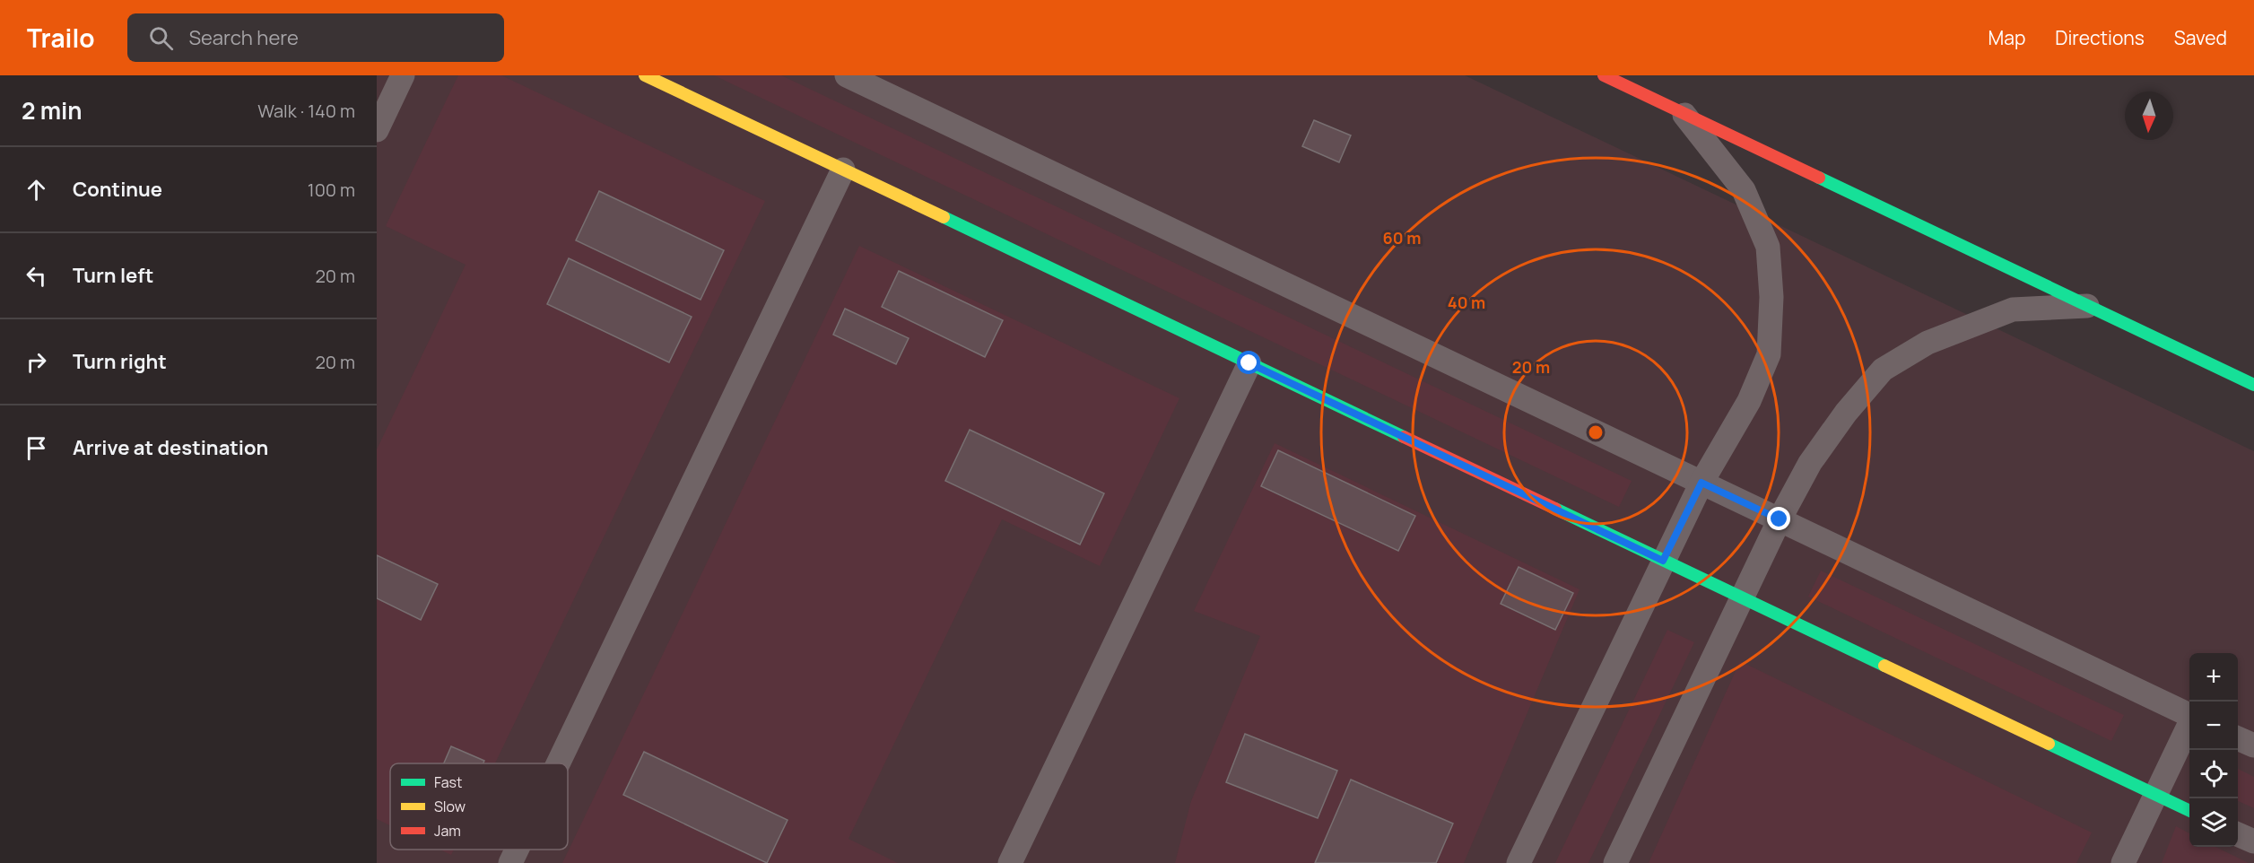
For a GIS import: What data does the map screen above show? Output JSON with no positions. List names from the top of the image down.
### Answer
{
  "legend": ["Fast", "Slow", "Jam"],
  "north": "bottom",
  "page": {
    "header": "Trailo",
    "search": "Search here",
    "nav": ["Map", "Directions", "Saved"],
    "heading": ["2 min", "Walk · 140 m"],
    "list": [
      ["Continue", "100 m"],
      ["Turn left", "20 m"],
      ["Turn right", "20 m"],
      "Arrive at destination"
    ],
    "map_buttons": ["+", "−"]
  },
  "rings": ["60 m", "40 m", "20 m"]
}
